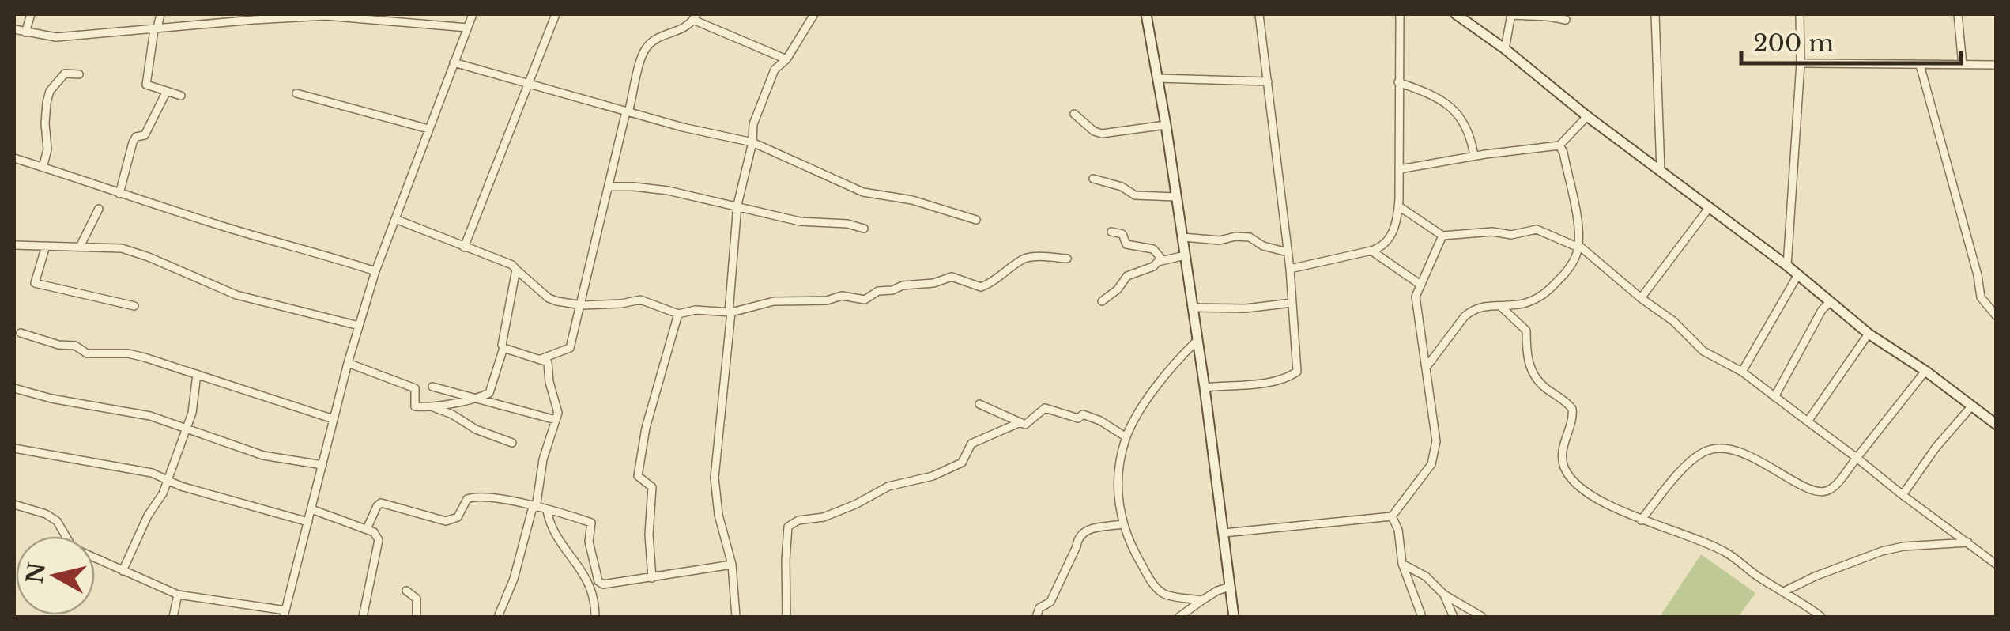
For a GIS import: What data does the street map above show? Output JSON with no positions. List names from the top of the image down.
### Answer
{
  "scale_bar": "200 m",
  "north": "left"
}
